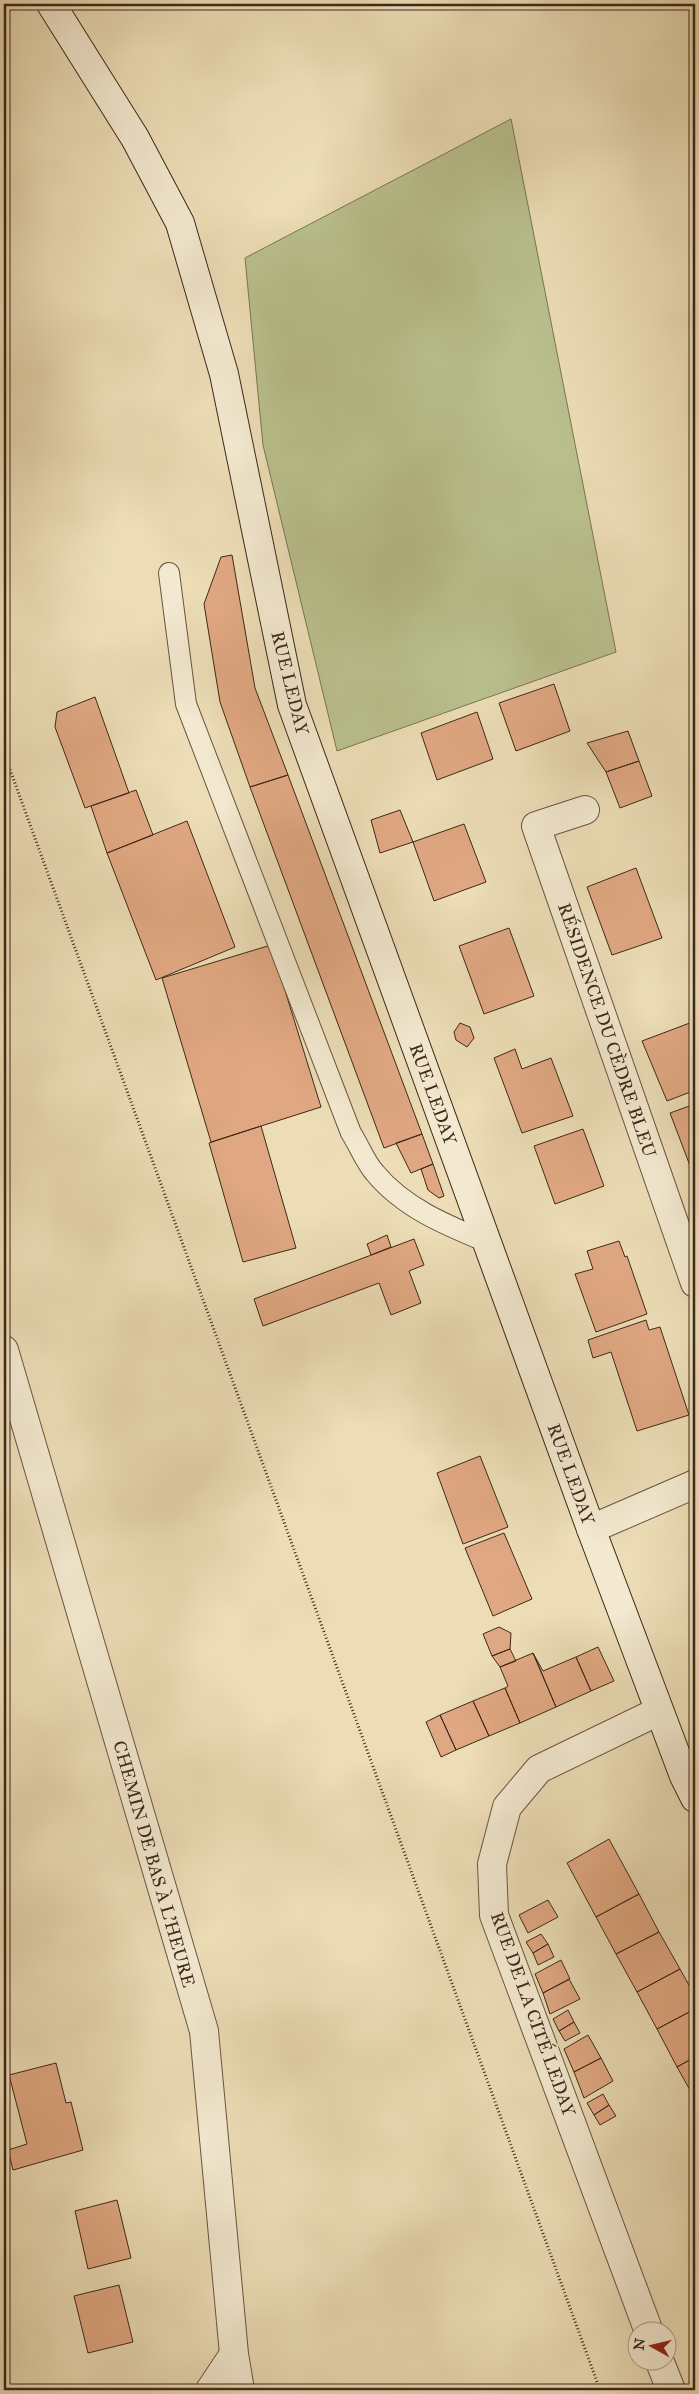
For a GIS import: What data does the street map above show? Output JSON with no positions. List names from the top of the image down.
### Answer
{
  "streets": {
    "street": [
      "RUE LEDAY",
      "RÉSIDENCE DU CÈDRE BLEU",
      "CHEMIN DE BAS À L'HEURE",
      "RUE DE LA CITÉ LEDAY"
    ]
  },
  "crossings": [
    ["RUE LEDAY", "RUE DE LA CITÉ LEDAY"]
  ],
  "north": "left"
}
